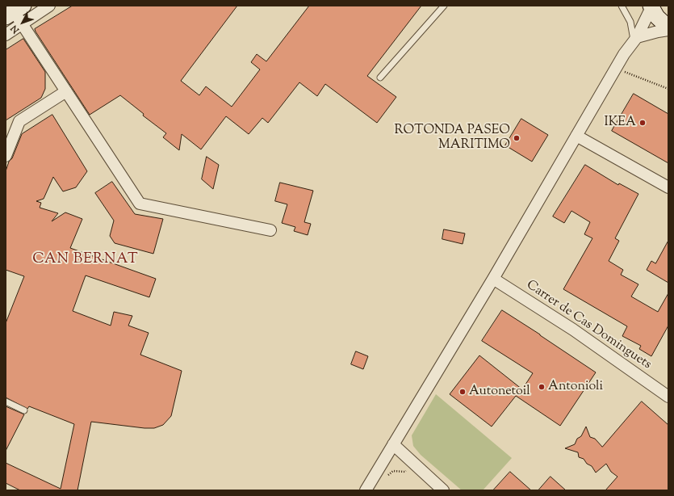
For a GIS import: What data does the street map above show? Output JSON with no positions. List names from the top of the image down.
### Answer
{
  "streets": {
    "street": ["Carrer de Cas Dominguets"]
  },
  "districts": ["CAN BERNAT"],
  "places": [
    "IKEA",
    "ROTONDA PASEO MARITIMO",
    "Antonioli",
    "Autonetoil"
  ],
  "north": "bottom left"
}
